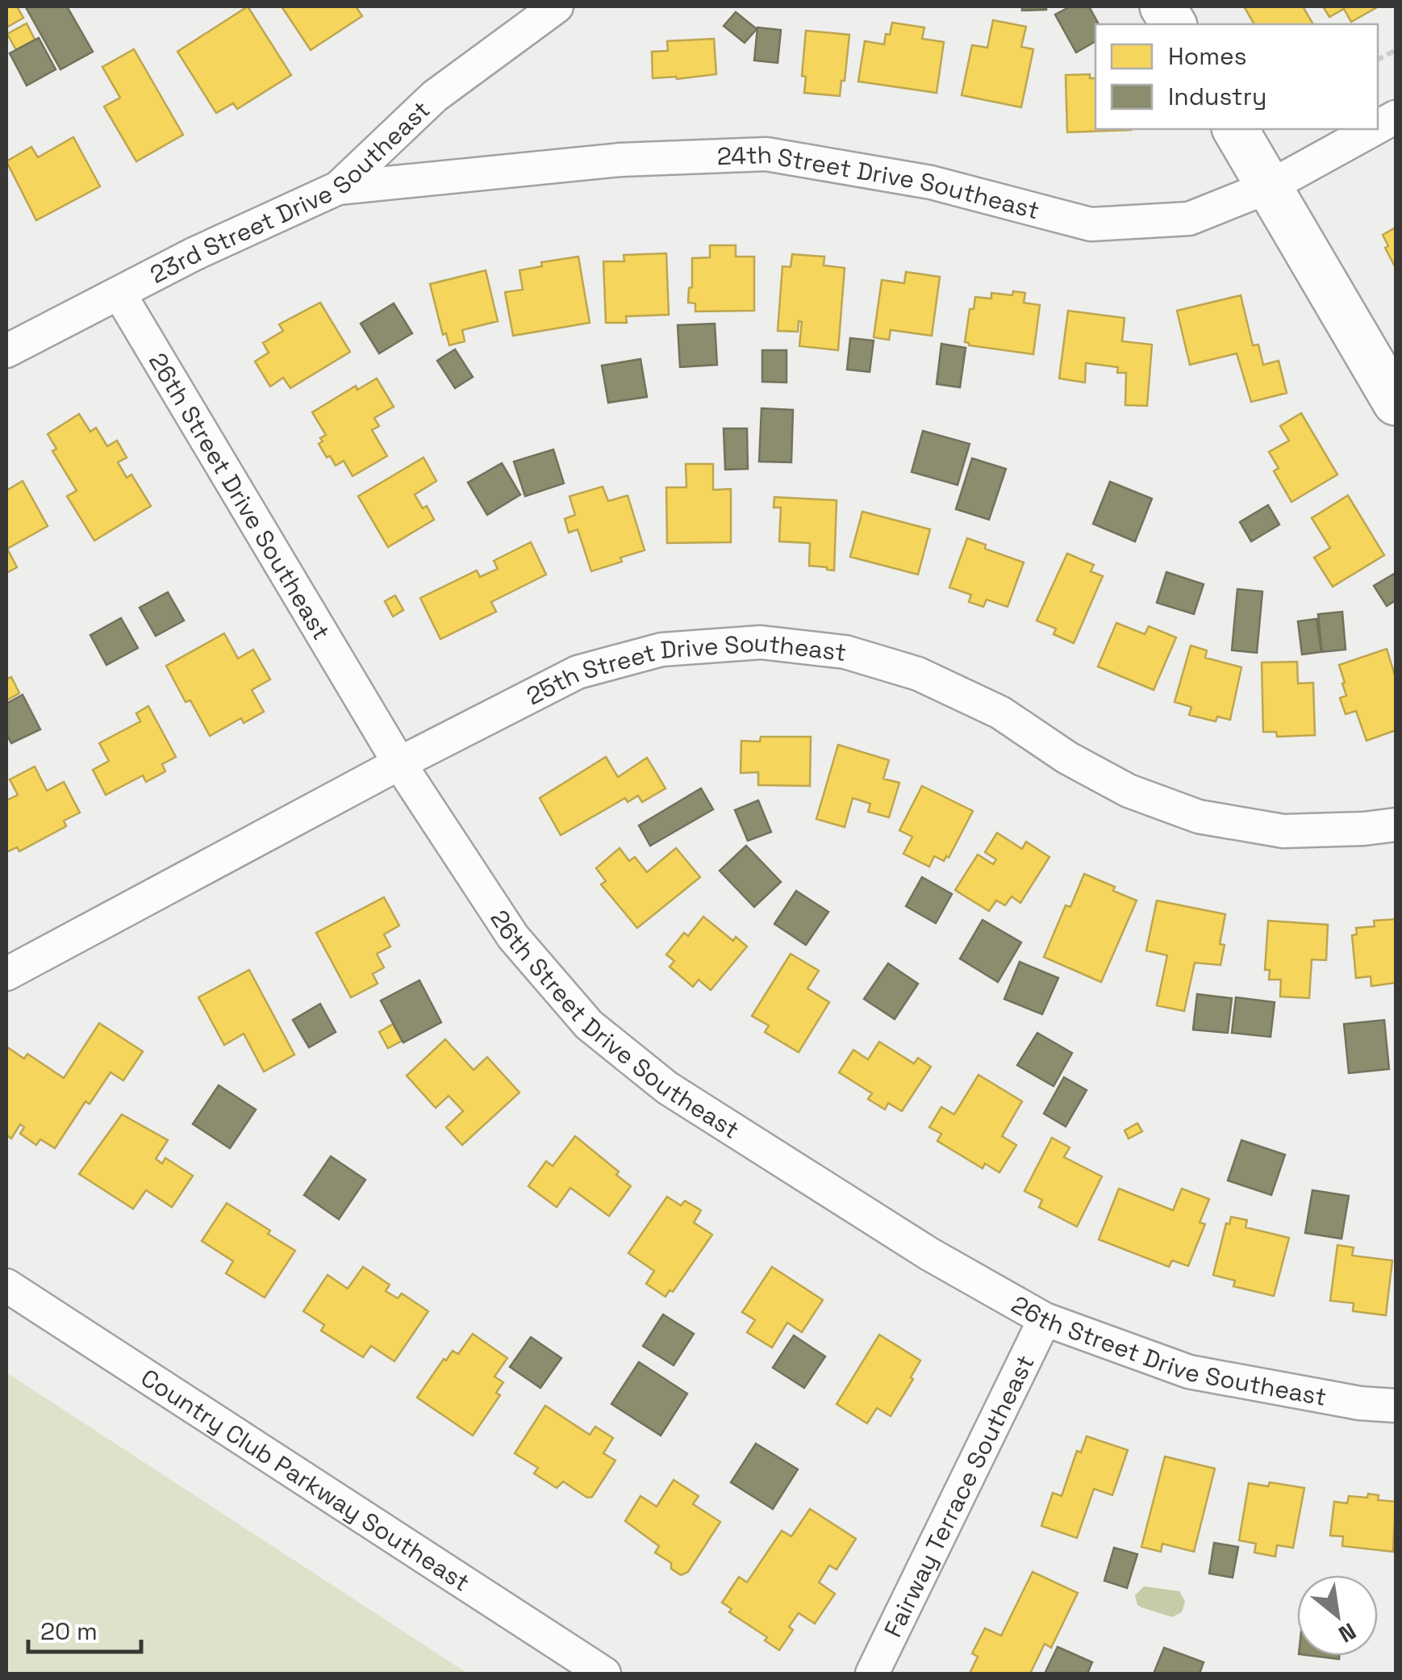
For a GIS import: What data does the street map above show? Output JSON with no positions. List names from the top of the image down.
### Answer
{
  "streets": {
    "street": [
      "24th Street Drive Southeast",
      "23rd Street Drive Southeast",
      "26th Street Drive Southeast",
      "25th Street Drive Southeast",
      "Country Club Parkway Southeast",
      "Fairway Terrace Southeast"
    ]
  },
  "crossings": [
    ["24th Street Drive Southeast", "23rd Street Drive Southeast"],
    ["23rd Street Drive Southeast", "26th Street Drive Southeast"],
    ["26th Street Drive Southeast", "25th Street Drive Southeast"],
    ["26th Street Drive Southeast", "Fairway Terrace Southeast"]
  ],
  "legend": ["Homes", "Industry"],
  "scale_bar": "20 m",
  "north": "bottom right"
}
